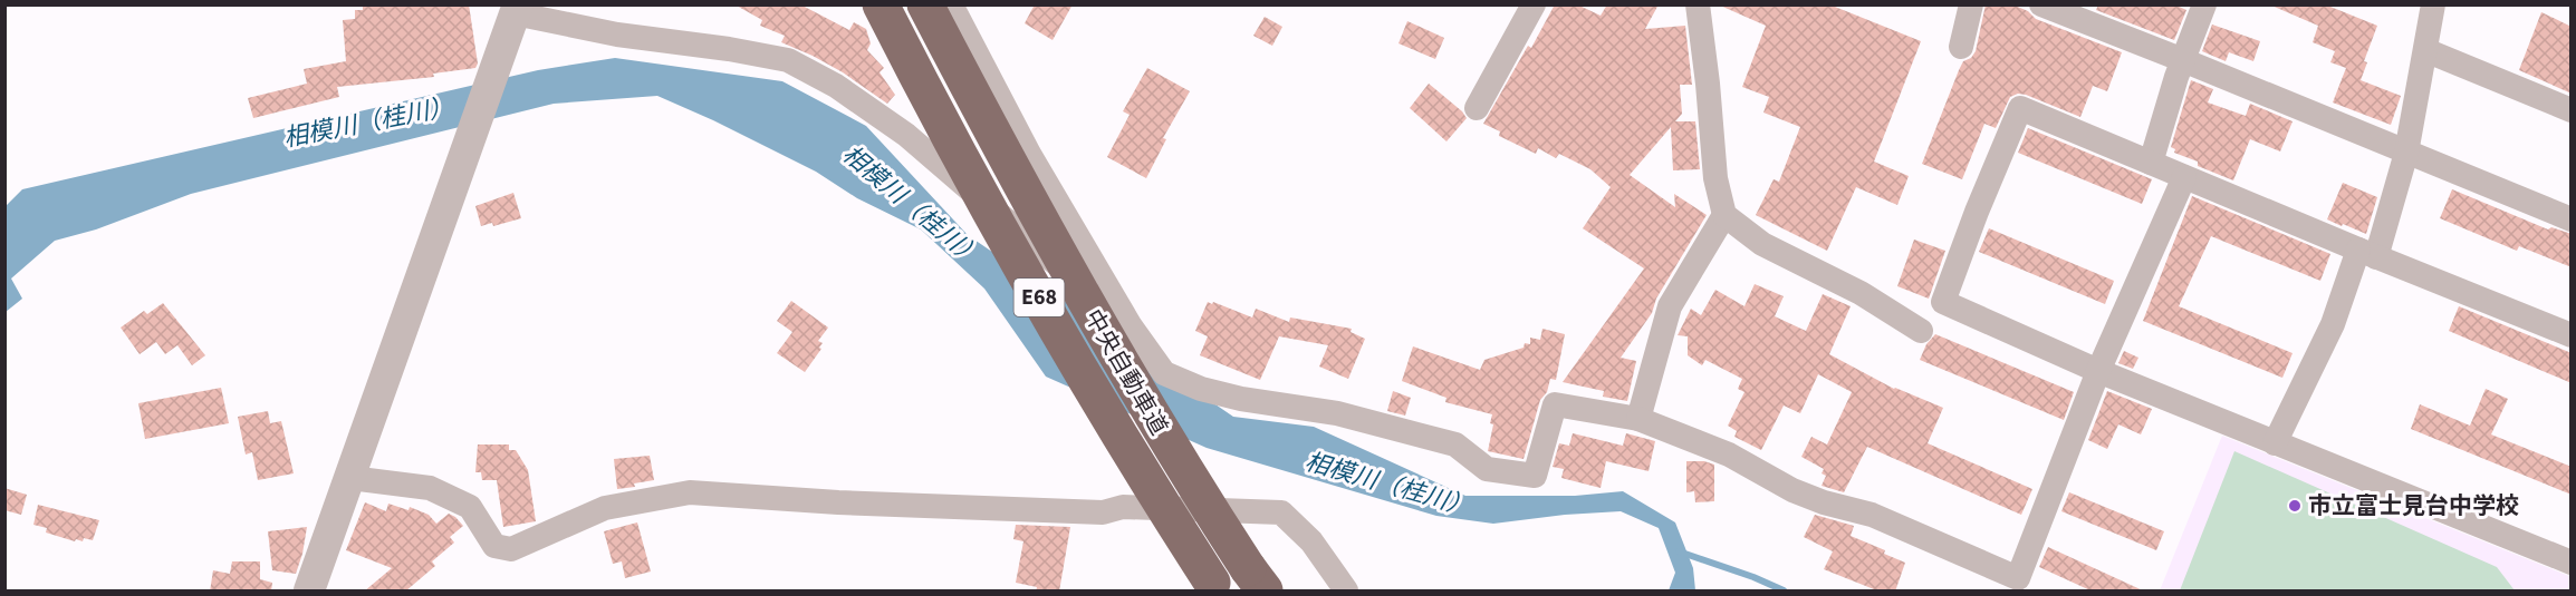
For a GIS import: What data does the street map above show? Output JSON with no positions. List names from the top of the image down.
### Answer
{
  "streets": {
    "highway": ["E68", "中央自動車道"]
  },
  "water": ["相模川（桂川）"],
  "places": ["市立富士見台中学校"]
}
